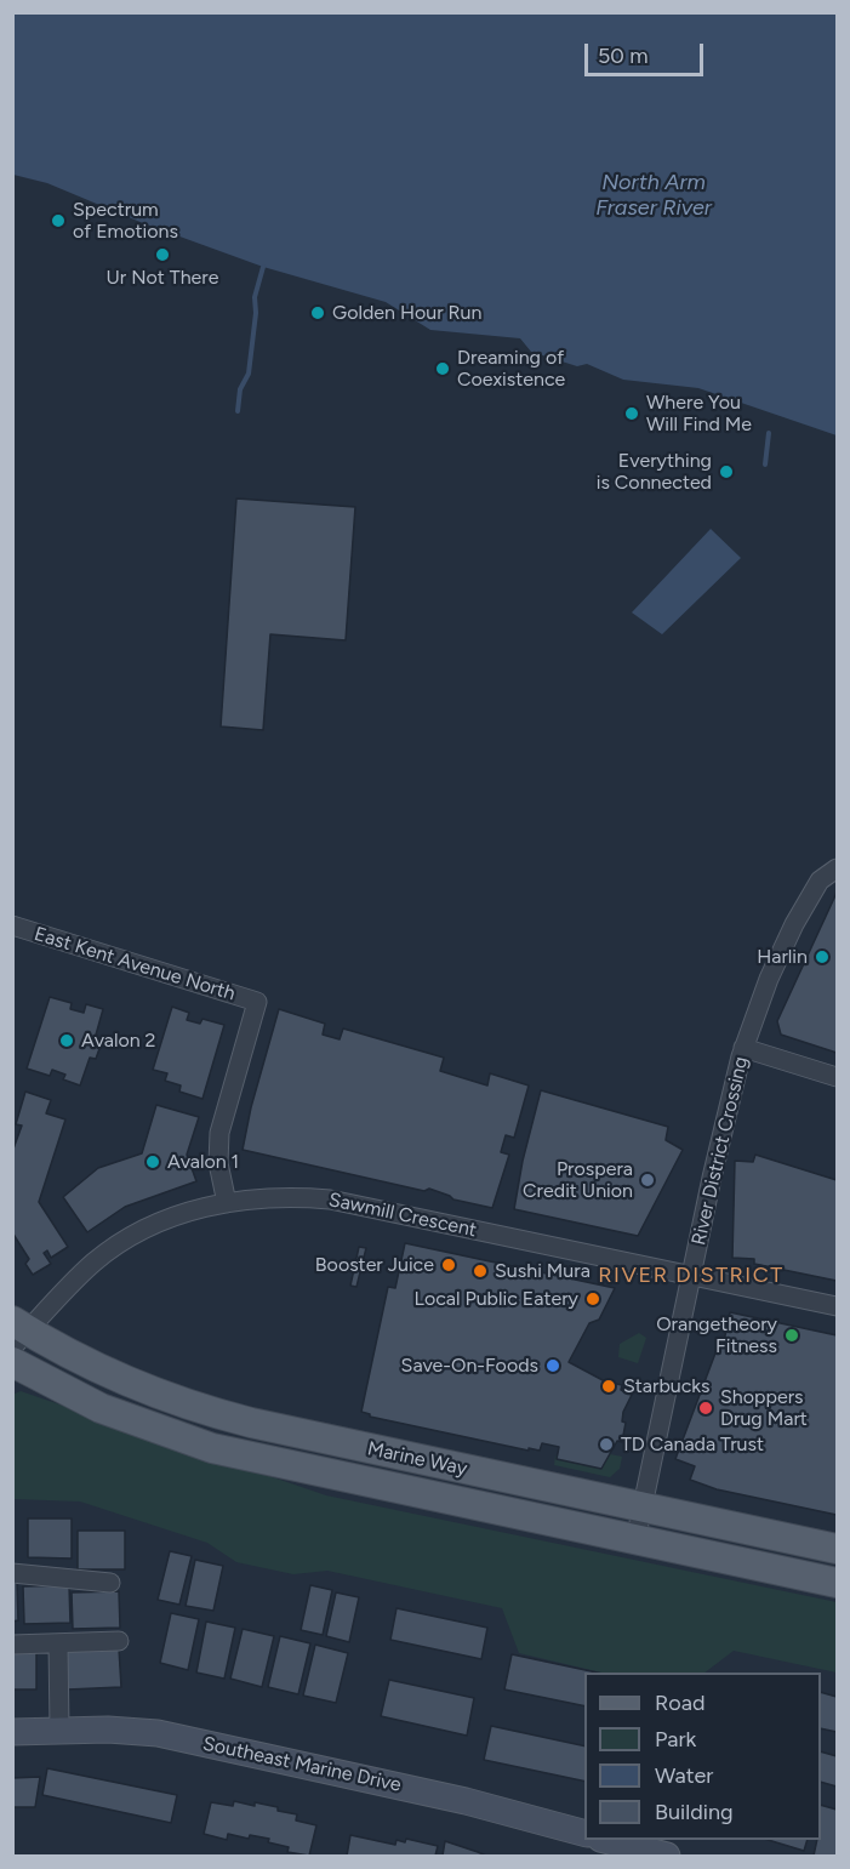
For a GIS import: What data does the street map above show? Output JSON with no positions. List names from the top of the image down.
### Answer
{
  "streets": {
    "main road": ["Marine Way"],
    "street": [
      "East Kent Avenue North",
      "River District Crossing",
      "Sawmill Crescent",
      "Southeast Marine Drive"
    ]
  },
  "crossings": [
    ["East Kent Avenue North", "Sawmill Crescent"],
    ["River District Crossing", "Sawmill Crescent"],
    ["River District Crossing", "Marine Way"],
    ["Sawmill Crescent", "Marine Way"]
  ],
  "districts": ["RIVER DISTRICT"],
  "water": ["North Arm Fraser River"],
  "places": [
    "Spectrum of Emotions",
    "Ur Not There",
    "Golden Hour Run",
    "Dreaming of Coexistence",
    "Where You Will Find Me",
    "Everything is Connected",
    "Harlin",
    "Avalon 2",
    "Avalon 1",
    "Prospera Credit Union",
    "Booster Juice",
    "Sushi Mura",
    "Local Public Eatery",
    "Orangetheory Fitness",
    "Save-On-Foods",
    "Starbucks",
    "Shoppers Drug Mart",
    "TD Canada Trust"
  ],
  "legend": [
    "Road",
    "Park",
    "Water",
    "Building"
  ],
  "scale_bar": "50 m"
}
